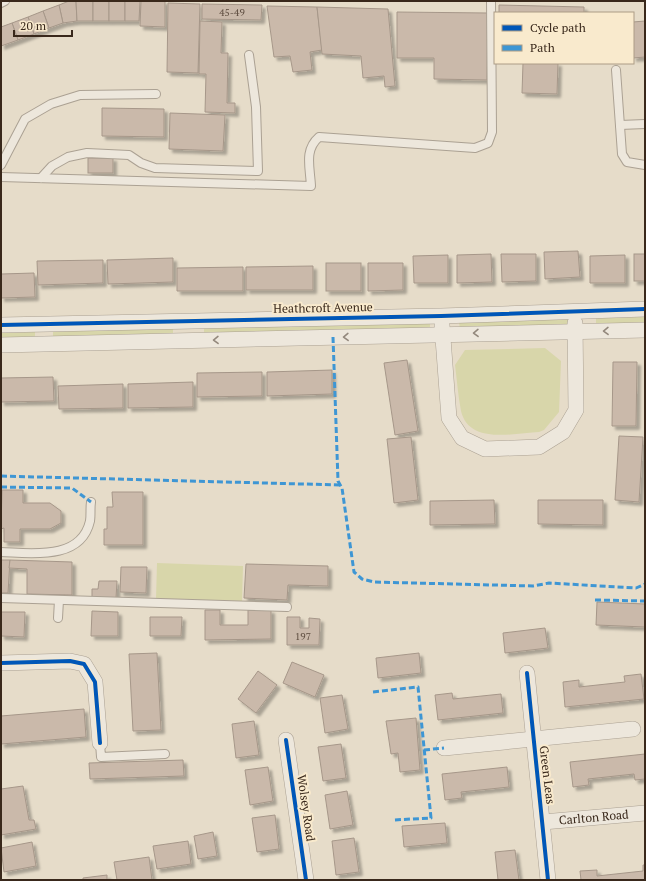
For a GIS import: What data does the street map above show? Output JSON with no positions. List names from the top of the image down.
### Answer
{
  "streets": {
    "street": [
      "Heathcroft Avenue",
      "Green Leas",
      "Wolsey Road",
      "Carlton Road"
    ]
  },
  "crossings": [
    ["Green Leas", "Carlton Road"]
  ],
  "house_numbers": ["45-49", "197"],
  "legend": ["Cycle path", "Path"],
  "scale_bar": "20 m"
}
